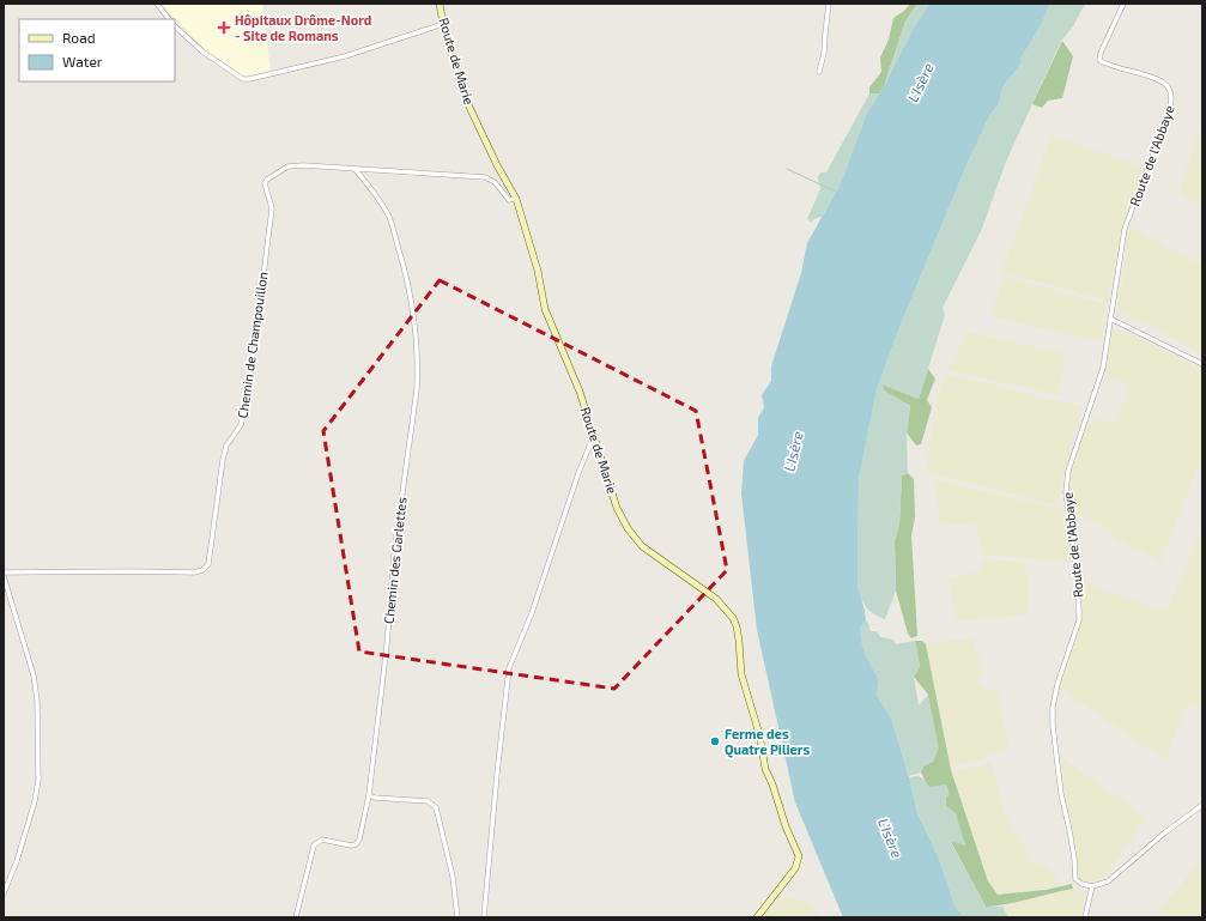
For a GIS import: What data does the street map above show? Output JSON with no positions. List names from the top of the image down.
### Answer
{
  "streets": {
    "street": [
      "Route de Marie",
      "Route de l'Abbaye",
      "Chemin de Champouillon",
      "Chemin des Garlettes"
    ]
  },
  "crossings": [
    ["Chemin de Champouillon", "Chemin des Garlettes"]
  ],
  "water": ["L'Isère"],
  "places": {
    "health": ["Hôpitaux Drôme-Nord - Site de Romans"],
    "other": ["Ferme des Quatre Piliers"]
  },
  "legend": ["Road", "Water"]
}
